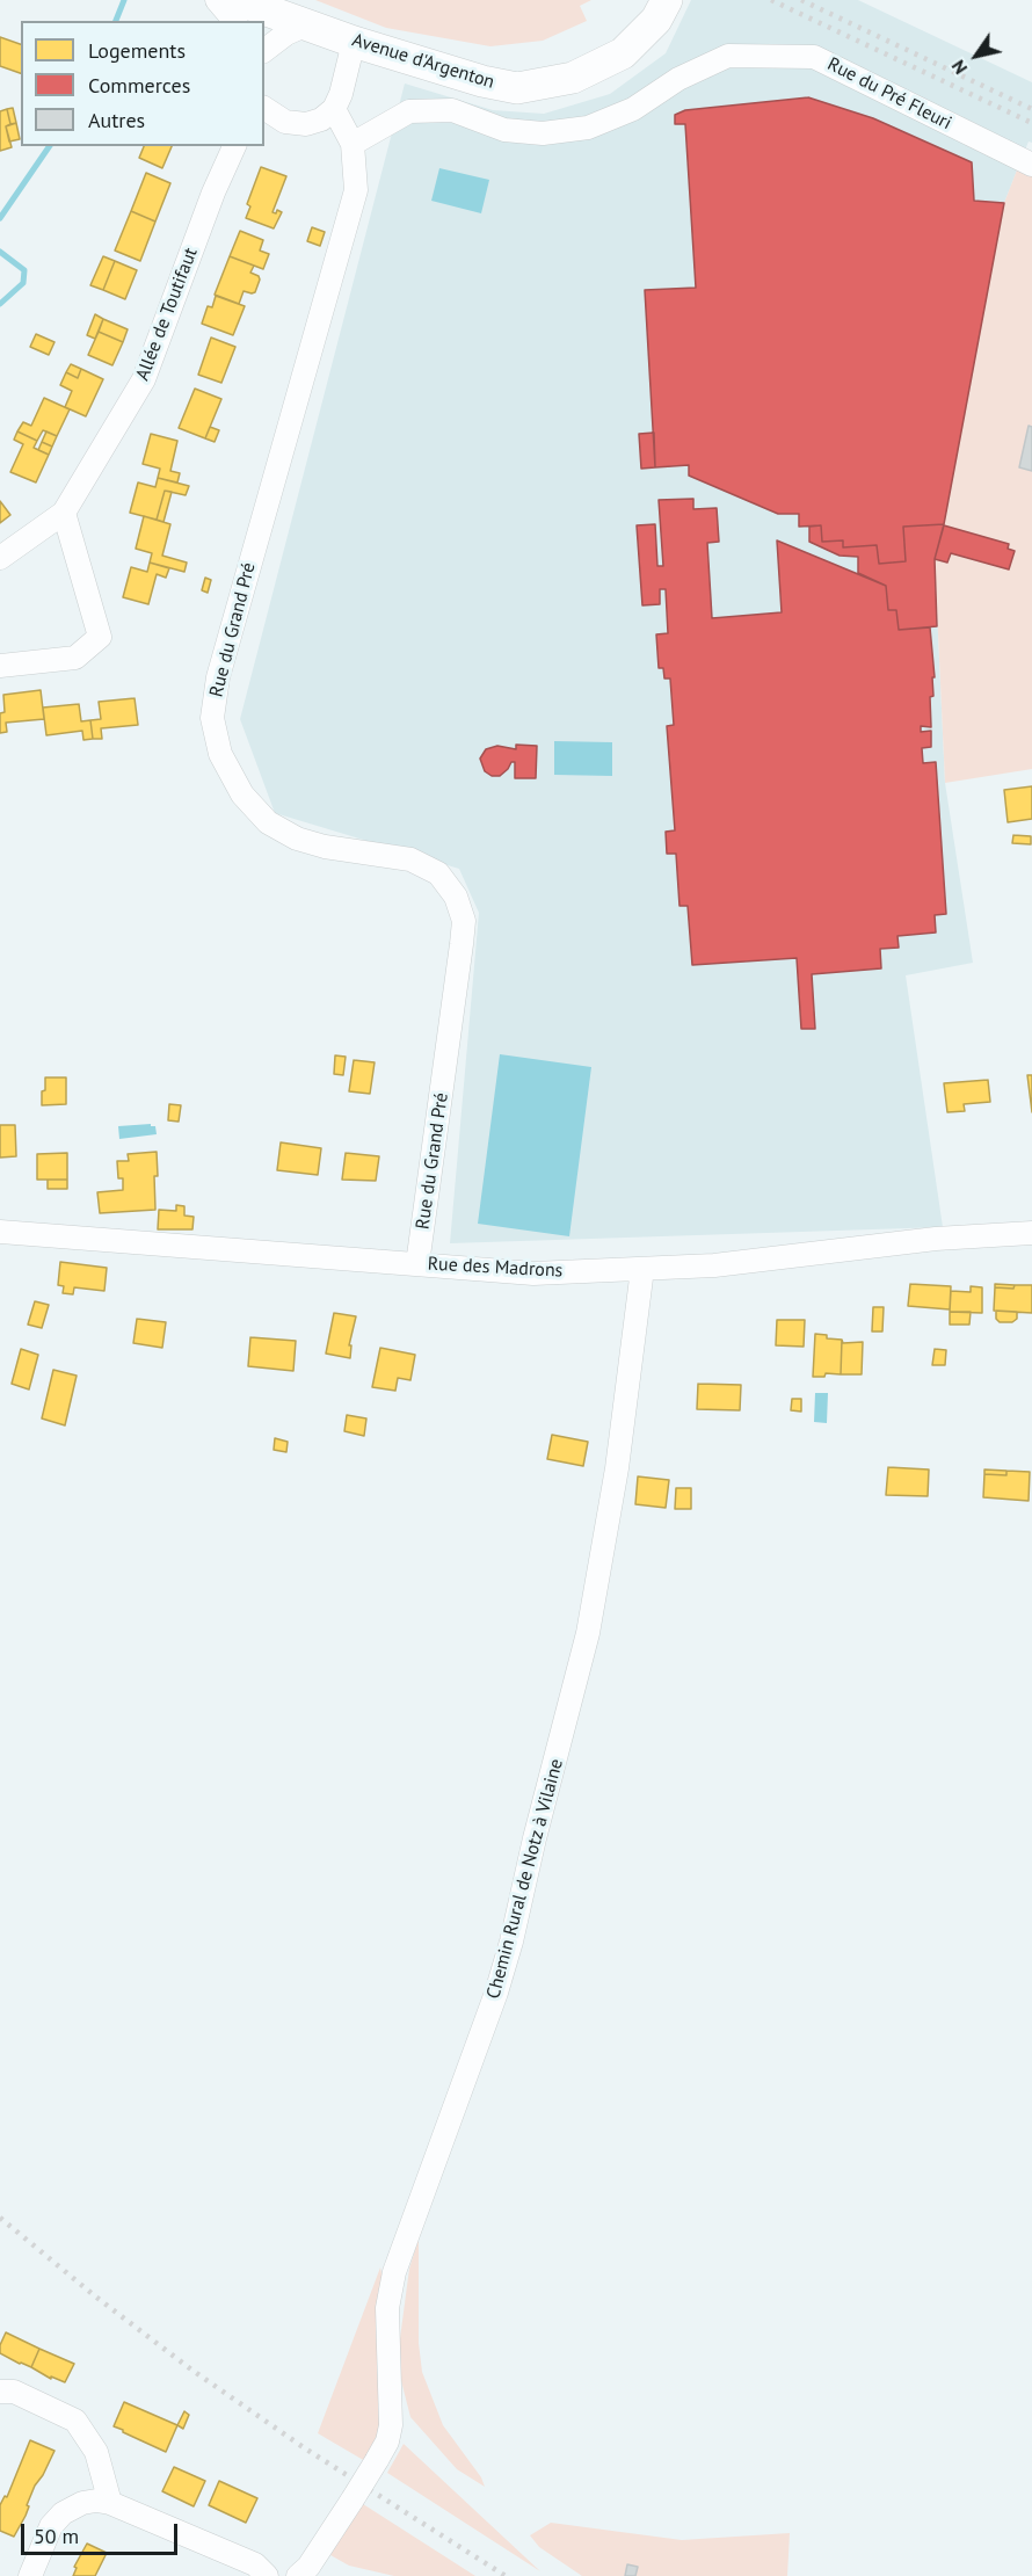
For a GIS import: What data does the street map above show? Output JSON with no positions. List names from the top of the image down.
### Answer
{
  "streets": {
    "main road": ["Avenue d'Argenton"],
    "street": [
      "Rue du Pré Fleuri",
      "Allée de Toutifaut",
      "Rue du Grand Pré",
      "Rue des Madrons",
      "Chemin Rural de Notz à Vilaine"
    ]
  },
  "crossings": [
    ["Rue du Pré Fleuri", "Rue du Grand Pré"],
    ["Rue du Grand Pré", "Rue des Madrons"],
    ["Rue des Madrons", "Chemin Rural de Notz à Vilaine"]
  ],
  "legend": ["Logements", "Commerces", "Autres"],
  "scale_bar": "50 m",
  "north": "bottom left"
}
